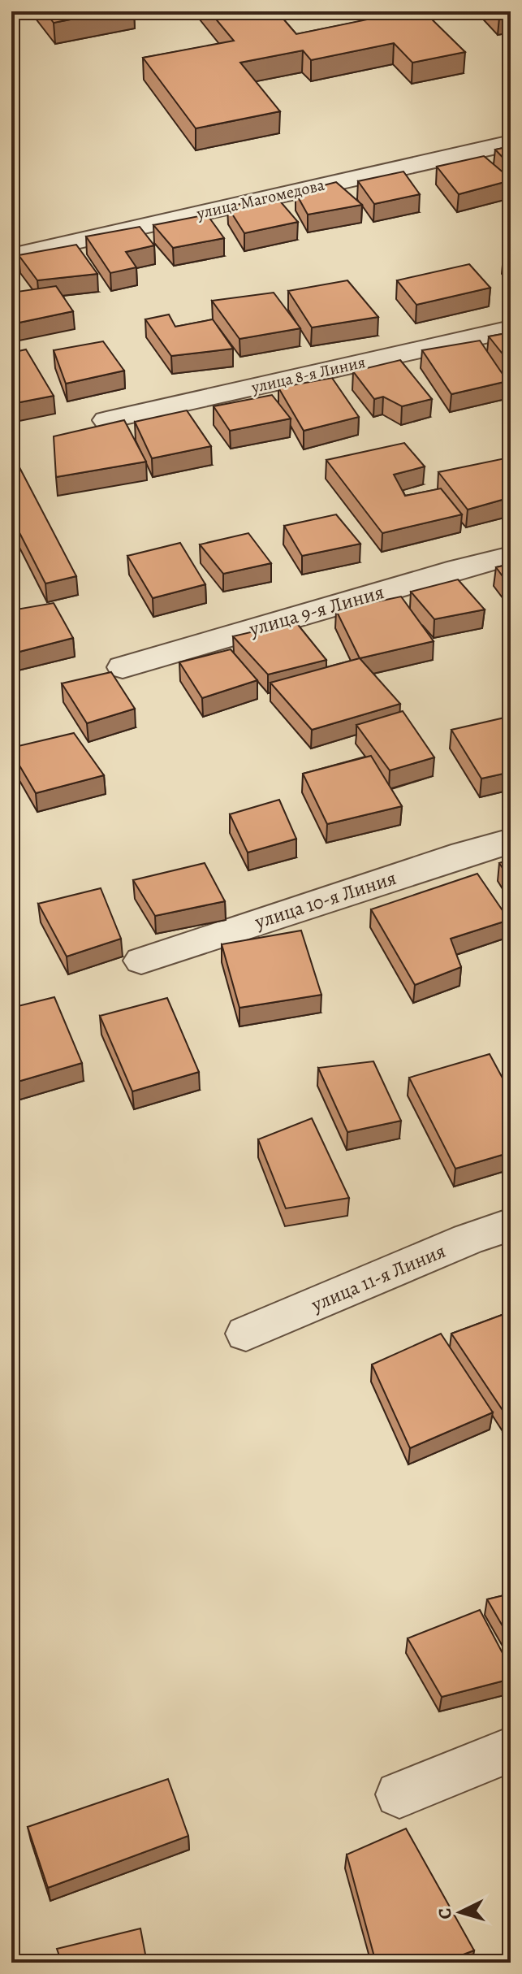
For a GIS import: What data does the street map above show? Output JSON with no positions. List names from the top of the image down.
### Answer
{
  "streets": {
    "street": [
      "улица Магомедова",
      "улица 8-я Линия",
      "улица 9-я Линия",
      "улица 10-я Линия",
      "улица 11-я Линия"
    ]
  },
  "north": "left"
}
